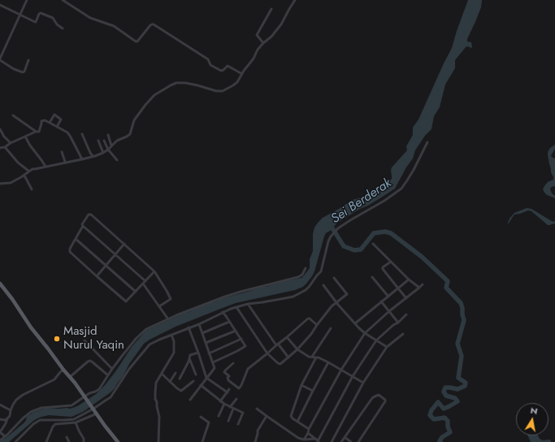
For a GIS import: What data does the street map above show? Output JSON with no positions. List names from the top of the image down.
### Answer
{
  "water": ["Sei Berderak"],
  "places": ["Masjid Nurul Yaqin"],
  "north": "top"
}
